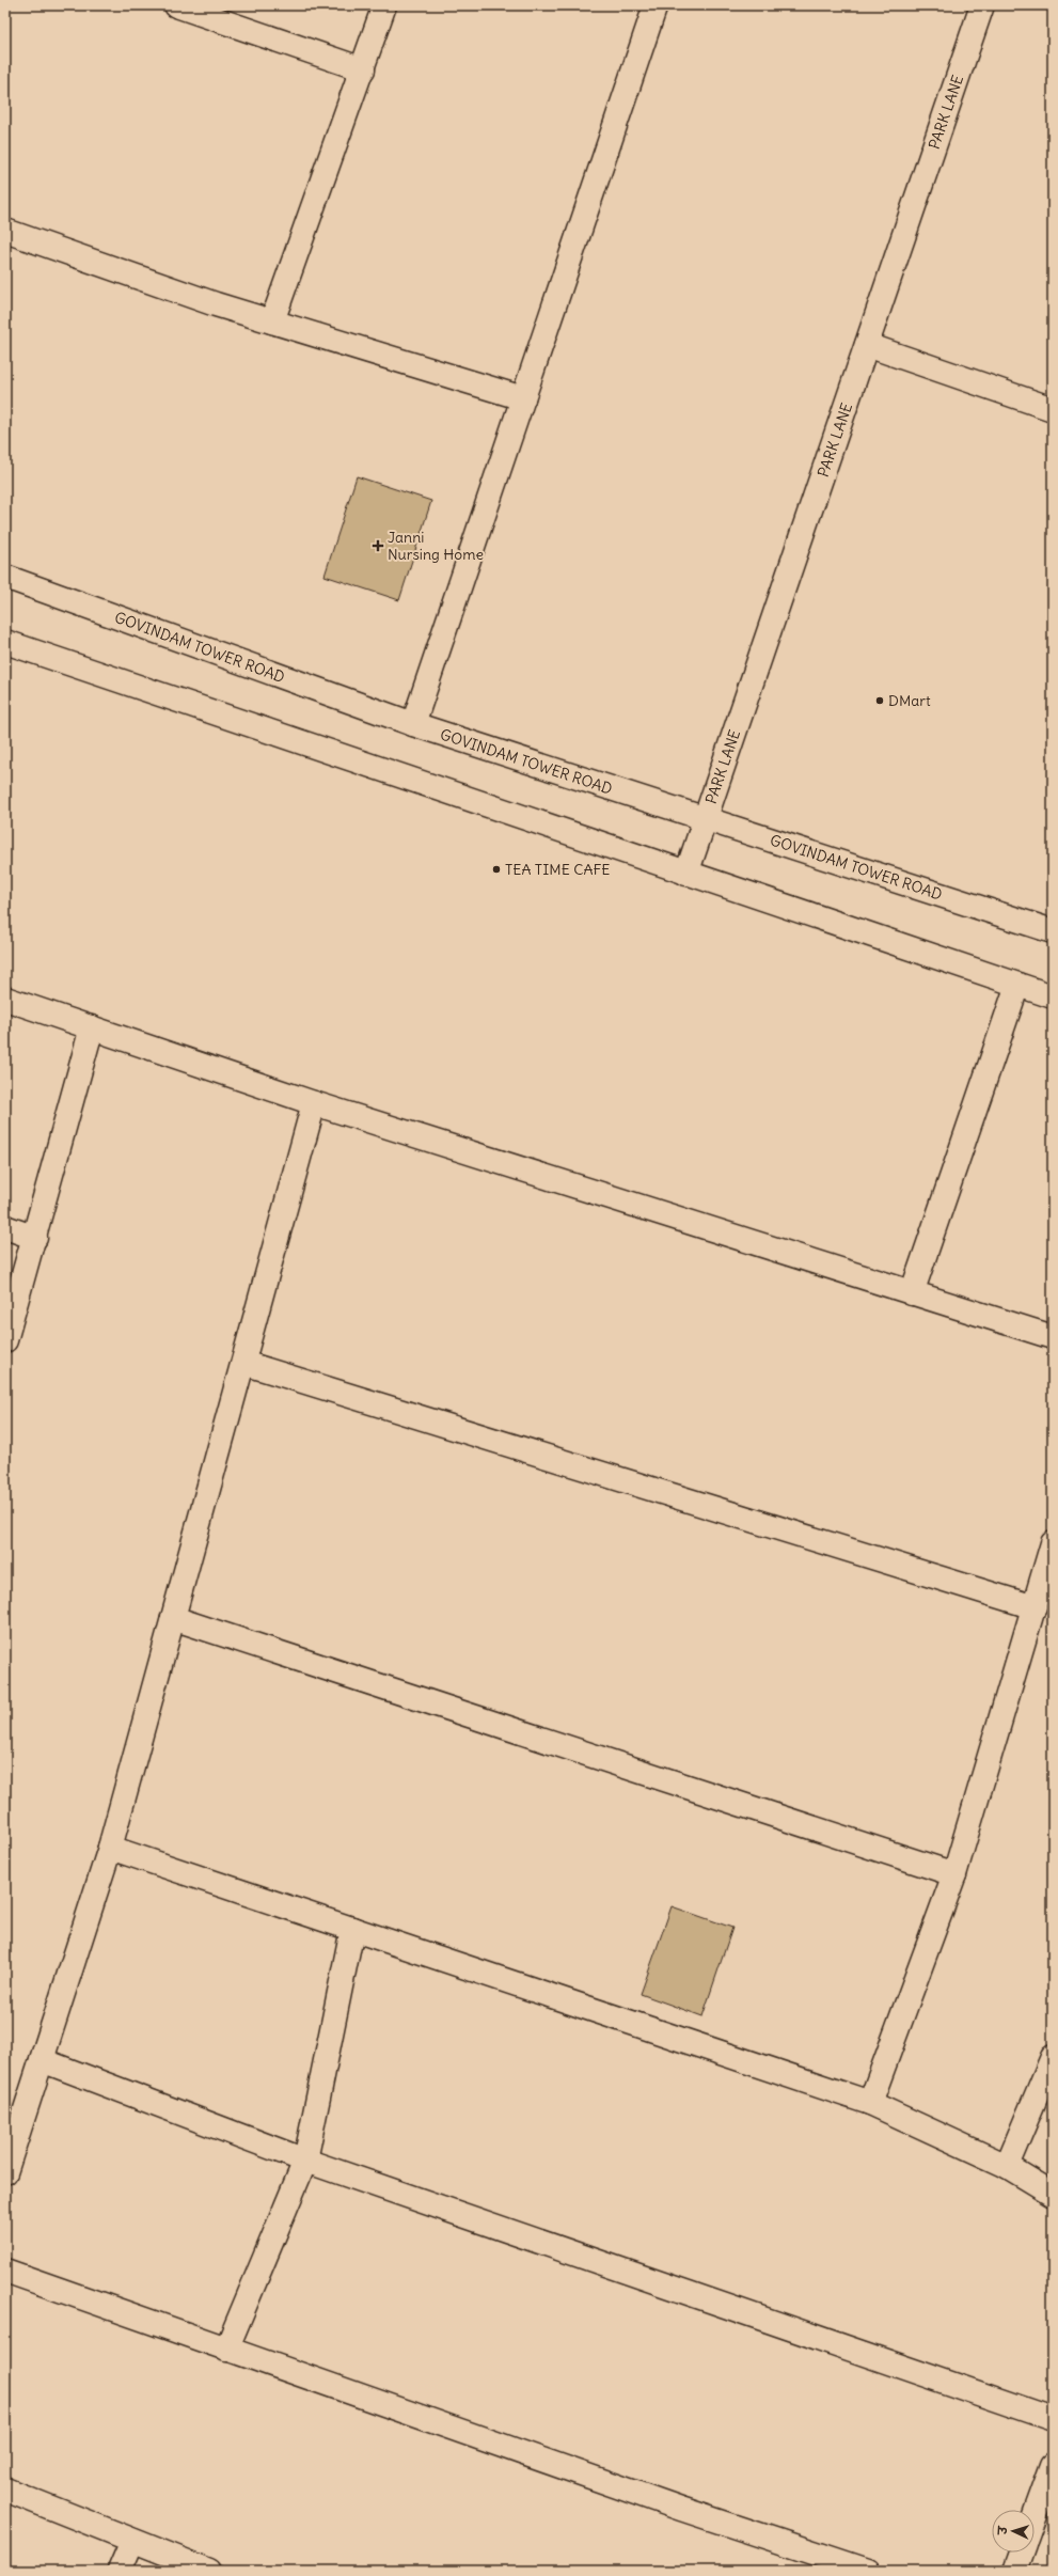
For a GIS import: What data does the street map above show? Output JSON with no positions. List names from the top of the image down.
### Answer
{
  "streets": {
    "street": ["PARK LANE", "GOVINDAM TOWER ROAD"]
  },
  "crossings": [
    ["PARK LANE", "GOVINDAM TOWER ROAD"]
  ],
  "places": {
    "health": ["Janni Nursing Home"],
    "other": ["DMart", "TEA TIME CAFE"]
  },
  "north": "left"
}
